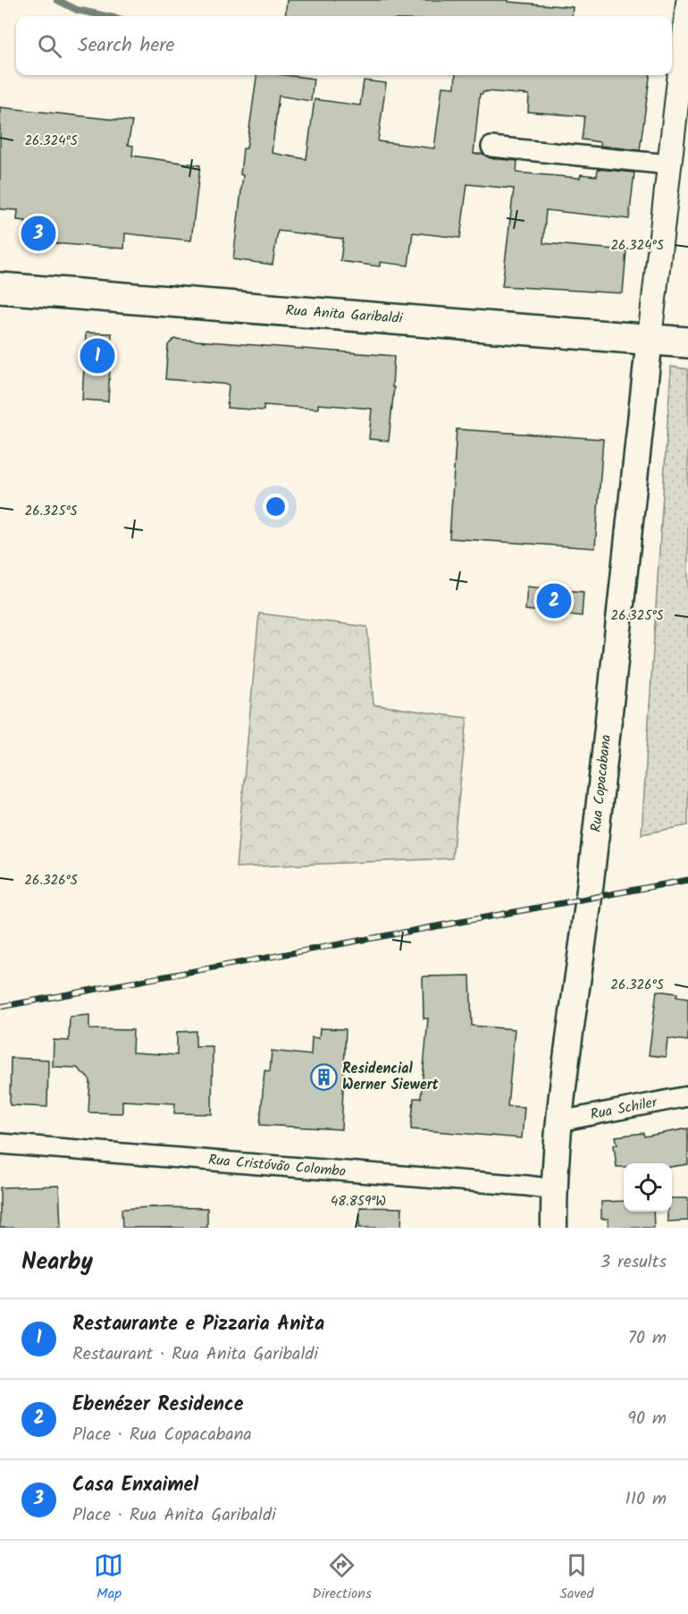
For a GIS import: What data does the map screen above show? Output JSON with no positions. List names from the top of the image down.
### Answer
{
  "streets": {
    "main road": ["Rua Anita Garibaldi", "Rua Copacabana"],
    "street": ["Rua Schiler", "Rua Cristóvão Colombo"]
  },
  "crossings": [
    ["Rua Anita Garibaldi", "Rua Copacabana"],
    ["Rua Copacabana", "Rua Schiler"],
    ["Rua Copacabana", "Rua Cristóvão Colombo"]
  ],
  "places": {
    "building": ["Residencial Werner Siewert"]
  },
  "page": {
    "search": "Search here",
    "pins": ["3", "1", "2"],
    "heading": ["Nearby", "3 results"],
    "list": [
      {
        "mark": "1",
        "name": "Restaurante e Pizzaria Anita",
        "note": "Restaurant · Rua Anita Garibaldi",
        "value": "70 m"
      },
      {
        "mark": "2",
        "name": "Ebenézer Residence",
        "note": "Place · Rua Copacabana",
        "value": "90 m"
      },
      {
        "mark": "3",
        "name": "Casa Enxaimel",
        "note": "Place · Rua Anita Garibaldi",
        "value": "110 m"
      }
    ],
    "nav": ["Map", "Directions", "Saved"]
  },
  "coordinates": [
    "26.324°S",
    "26.325°S",
    "26.326°S",
    "48.859°W"
  ]
}
